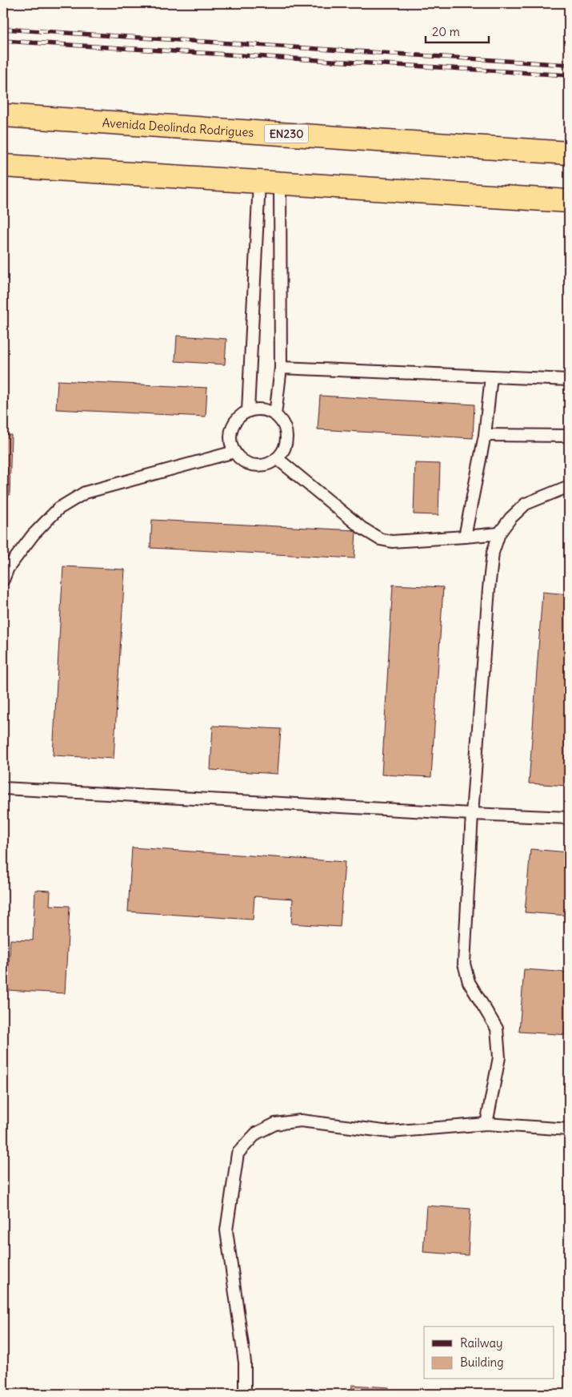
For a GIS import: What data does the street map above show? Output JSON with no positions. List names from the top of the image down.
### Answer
{
  "streets": {
    "highway": ["Avenida Deolinda Rodrigues", "EN230"]
  },
  "legend": ["Railway", "Building"],
  "scale_bar": "20 m"
}
